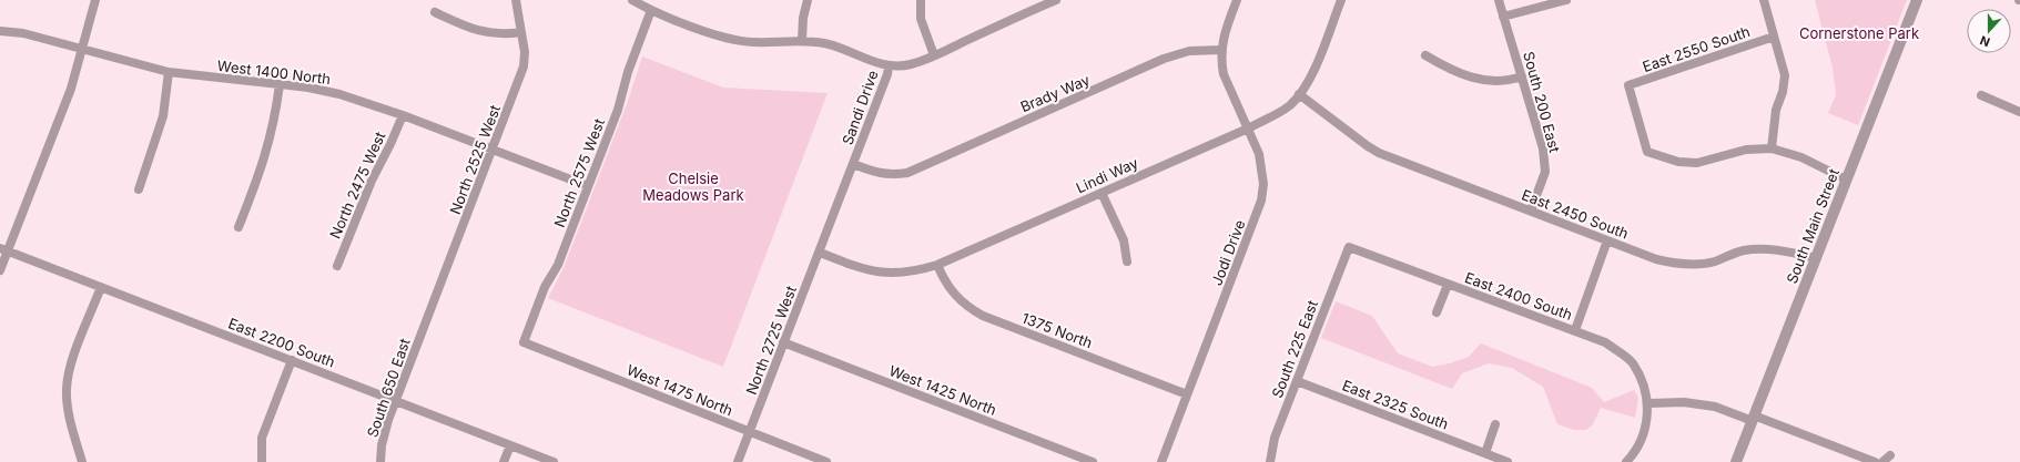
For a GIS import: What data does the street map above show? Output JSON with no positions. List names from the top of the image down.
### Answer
{
  "streets": {
    "street": [
      "East 2550 South",
      "West 1400 North",
      "Brady Way",
      "South 200 East",
      "Sandi Drive",
      "North 2525 West",
      "North 2575 West",
      "Lindi Way",
      "North 2475 West",
      "East 2450 South",
      "South Main Street",
      "Jodi Drive",
      "East 2400 South",
      "1375 North",
      "North 2725 West",
      "East 2200 South",
      "South 225 East",
      "South 650 East",
      "West 1475 North",
      "West 1425 North",
      "East 2325 South"
    ]
  },
  "crossings": [
    ["West 1400 North", "North 2525 West"],
    ["West 1400 North", "North 2575 West"],
    ["West 1400 North", "North 2475 West"],
    ["Brady Way", "Sandi Drive"],
    ["Brady Way", "Jodi Drive"],
    ["South 200 East", "East 2450 South"],
    ["Sandi Drive", "Lindi Way"],
    ["Sandi Drive", "North 2725 West"],
    ["North 2525 West", "South 650 East"],
    ["North 2575 West", "West 1475 North"],
    ["Lindi Way", "East 2450 South"],
    ["Lindi Way", "Jodi Drive"],
    ["Lindi Way", "1375 North"],
    ["Lindi Way", "North 2725 West"],
    ["East 2450 South", "South Main Street"],
    ["Jodi Drive", "1375 North"],
    ["East 2400 South", "South 225 East"],
    ["North 2725 West", "West 1475 North"],
    ["North 2725 West", "West 1425 North"],
    ["East 2200 South", "South 650 East"],
    ["South 225 East", "East 2325 South"]
  ],
  "parks": ["Cornerstone Park", "Chelsie Meadows Park"],
  "north": "bottom"
}
